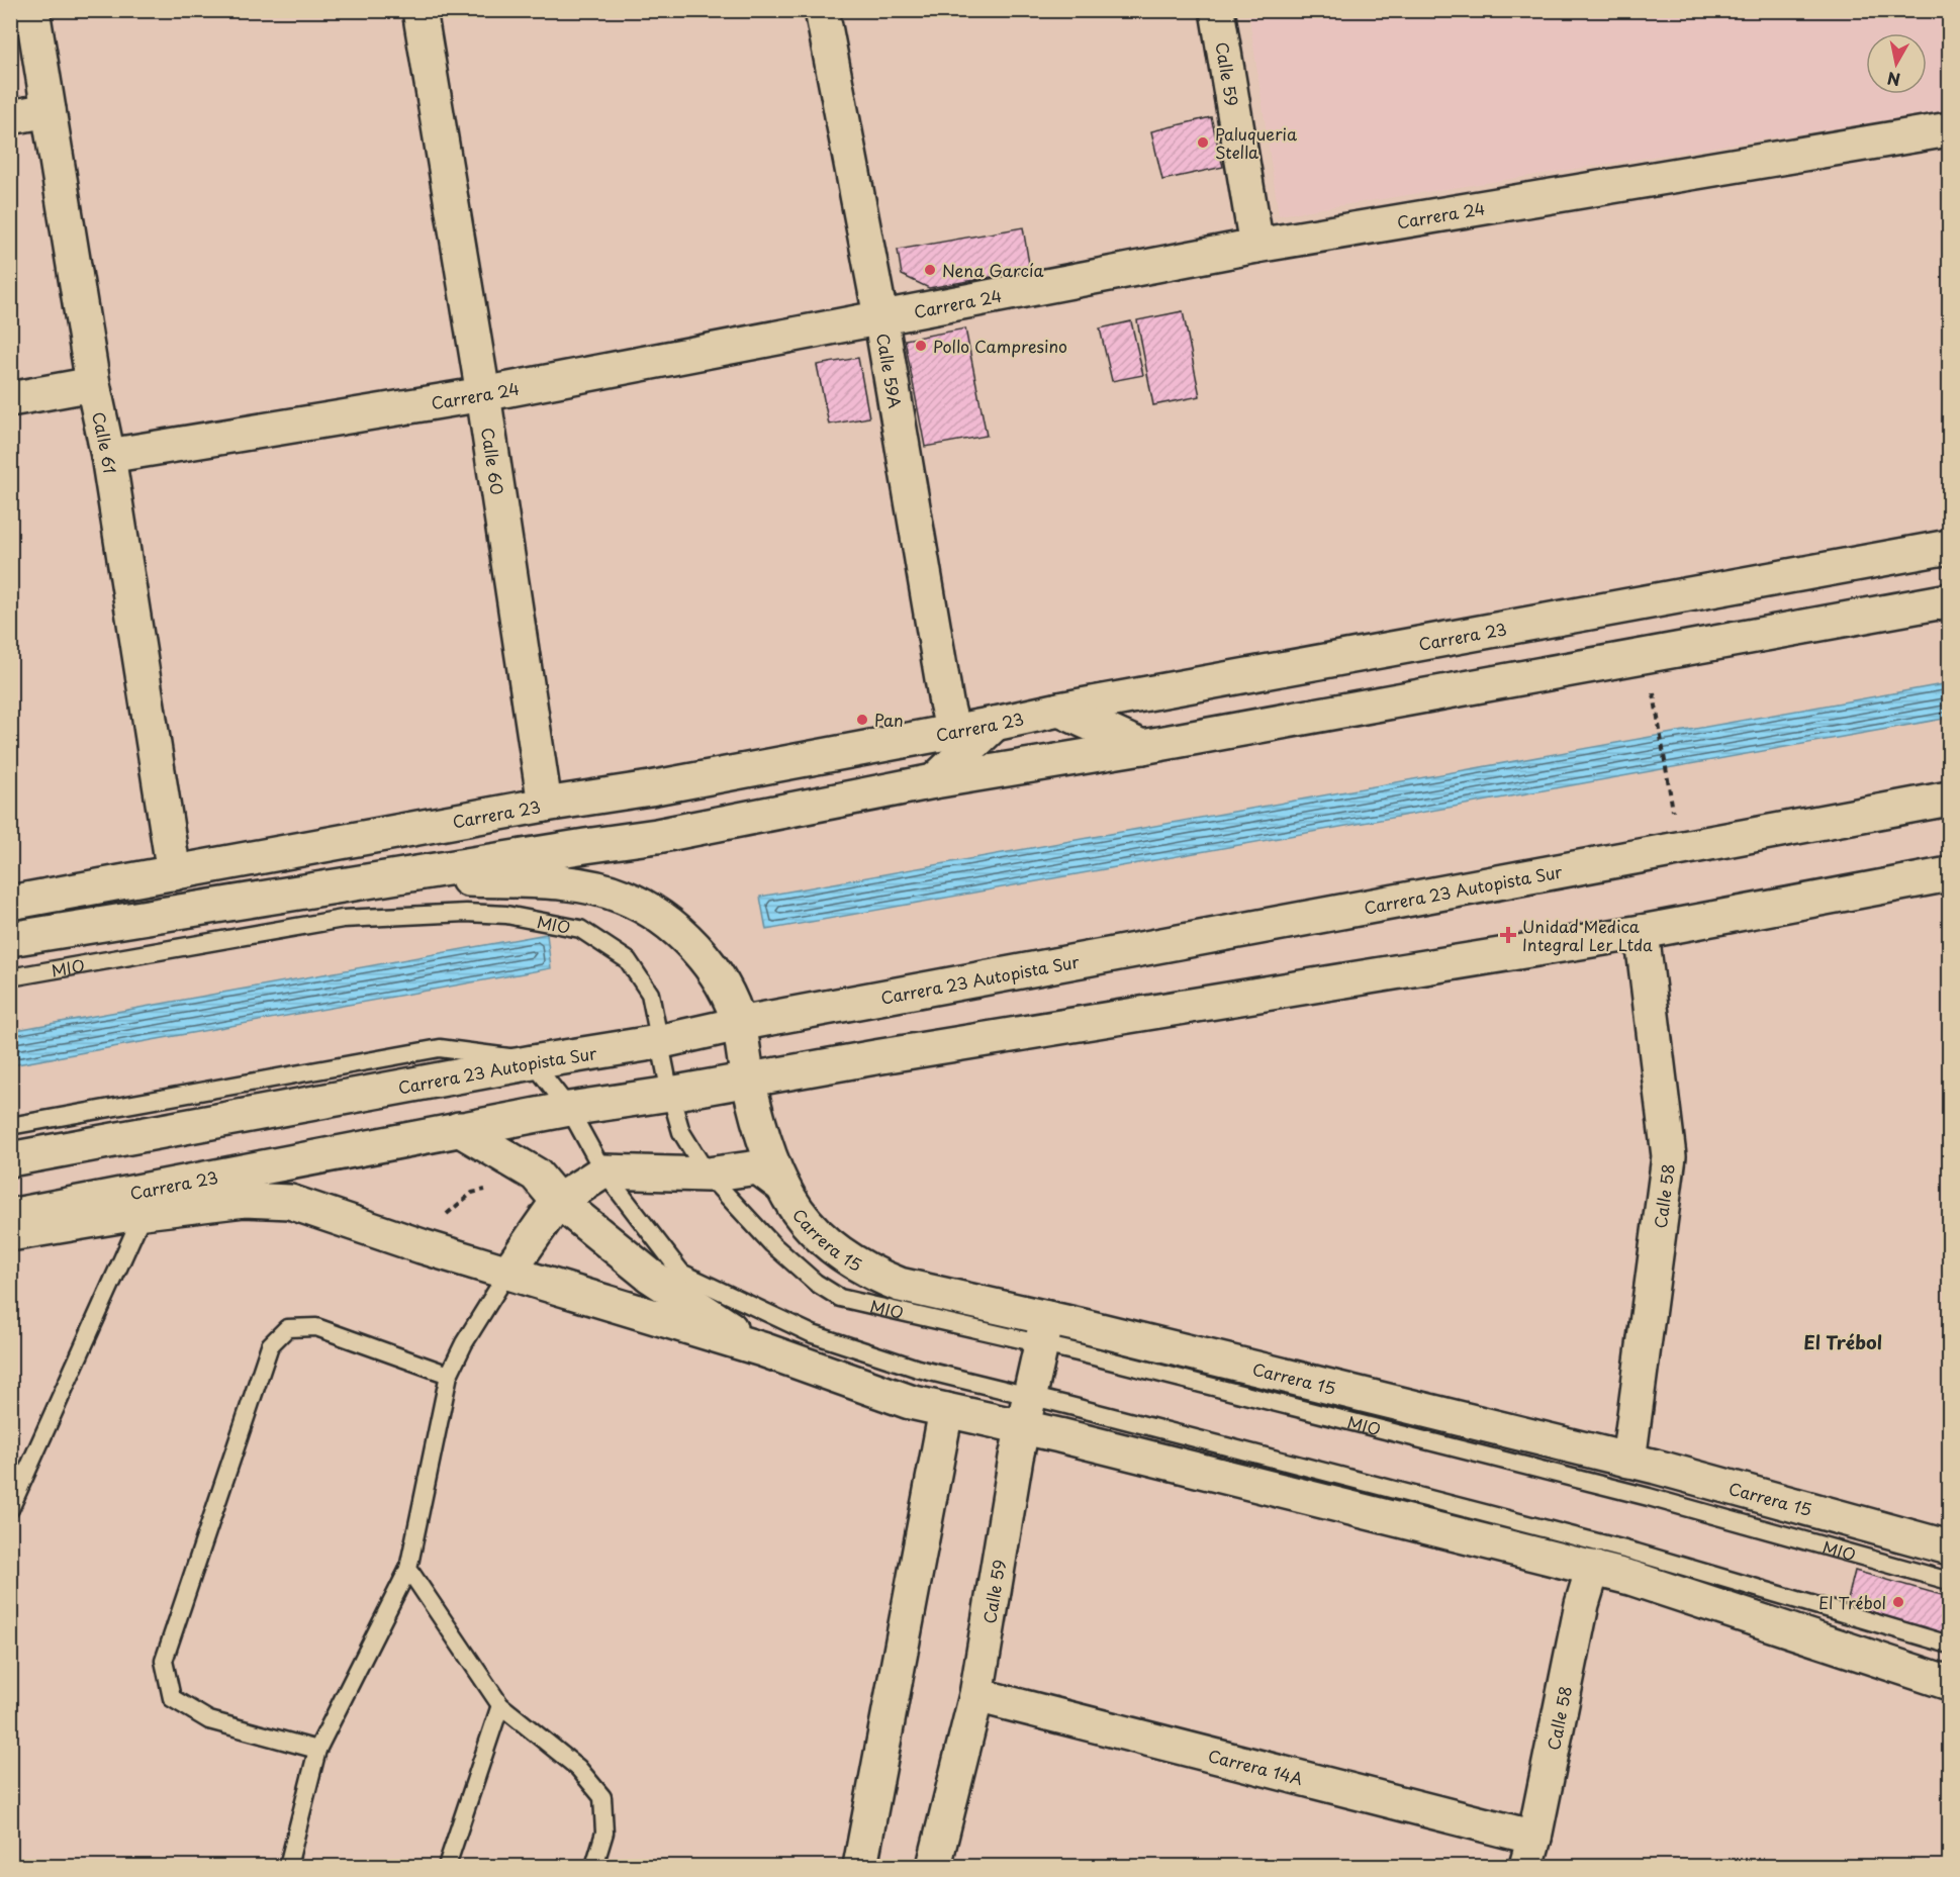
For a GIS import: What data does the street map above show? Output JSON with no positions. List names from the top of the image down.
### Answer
{
  "streets": {
    "street": [
      "Calle 59",
      "Carrera 24",
      "Calle 59A",
      "Calle 61",
      "Calle 60",
      "Carrera 23",
      "Carrera 23 Autopista Sur",
      "Calle 58",
      "Carrera 15",
      "Carrera 14A"
    ],
    "lane": ["MIO"]
  },
  "crossings": [
    ["Calle 59", "Carrera 24"],
    ["Calle 59", "MIO"],
    ["Calle 59", "Carrera 15"],
    ["Calle 59", "Carrera 14A"],
    ["Carrera 24", "Calle 59A"],
    ["Carrera 24", "Calle 61"],
    ["Carrera 24", "Calle 60"],
    ["Calle 59A", "Carrera 23"],
    ["Calle 61", "Carrera 23"],
    ["Calle 60", "Carrera 23"],
    ["Carrera 23", "MIO"],
    ["Carrera 23", "Calle 58"],
    ["Carrera 23", "Carrera 15"],
    ["Carrera 23 Autopista Sur", "MIO"],
    ["Carrera 23 Autopista Sur", "Carrera 15"],
    ["MIO", "Carrera 15"],
    ["Calle 58", "Carrera 15"],
    ["Calle 58", "Carrera 14A"]
  ],
  "districts": ["El Trébol"],
  "places": {
    "other": [
      "Paluqueria Stella",
      "Nena García",
      "Pollo Campresino",
      "Pan",
      "El Trébol"
    ],
    "health": ["Unidad Medica Integral Ler Ltda"]
  },
  "north": "bottom"
}
